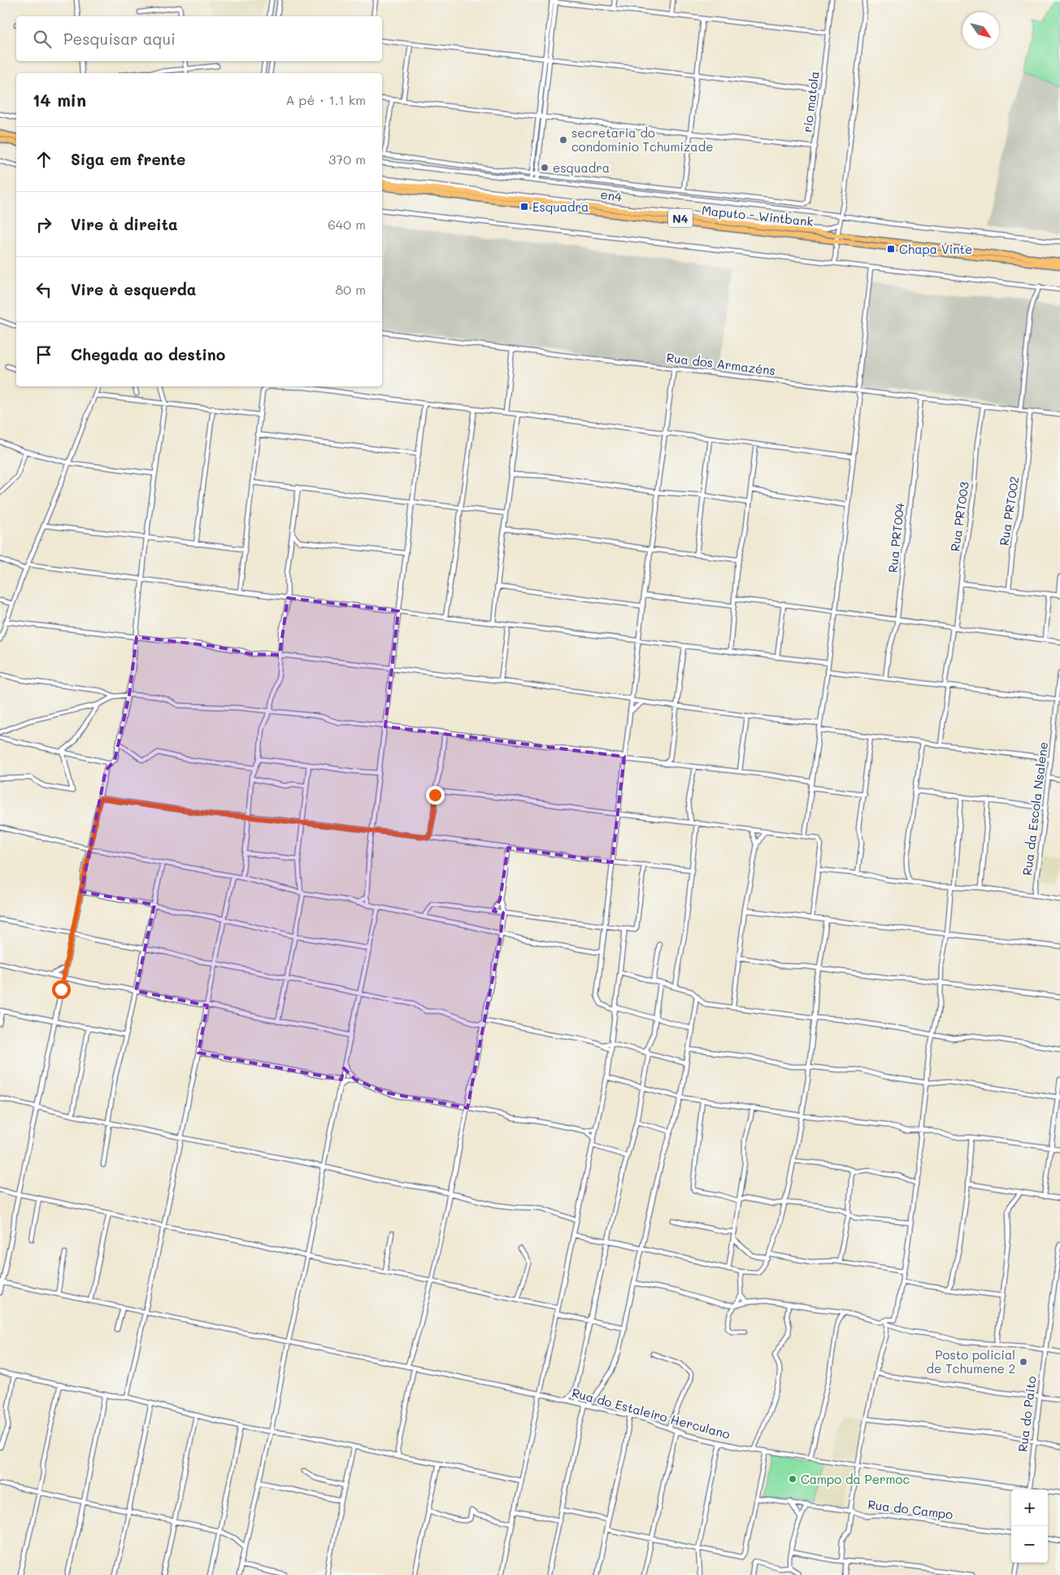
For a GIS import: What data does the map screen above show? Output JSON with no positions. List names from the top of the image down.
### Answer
{
  "streets": {
    "highway": ["Maputo - Wintbank", "N4"],
    "street": [
      "rio matola",
      "en4",
      "Rua dos Armazéns",
      "Rua PRT002",
      "Rua PRT003",
      "Rua PRT004",
      "Rua da Escola Nsalene",
      "Rua do Estaleiro Herculano",
      "Rua do Paito",
      "Rua do Campo"
    ]
  },
  "crossings": [
    ["Rua dos Armazéns", "Rua PRT002"],
    ["Rua dos Armazéns", "Rua PRT003"],
    ["Rua dos Armazéns", "Rua PRT004"]
  ],
  "places": {
    "other": [
      "secretaria do condominio Tchumizade",
      "esquadra",
      "Posto policial de Tchumene 2",
      "Campo da Permoc"
    ],
    "transit": ["Esquadra", "Chapa Vinte"]
  },
  "north": "bottom right",
  "page": {
    "search": "Pesquisar aqui",
    "heading": ["14 min", "A pé · 1.1 km"],
    "list": [
      ["Siga em frente", "370 m"],
      ["Vire à direita", "640 m"],
      ["Vire à esquerda", "80 m"],
      "Chegada ao destino"
    ],
    "map_buttons": ["+", "−"]
  }
}
